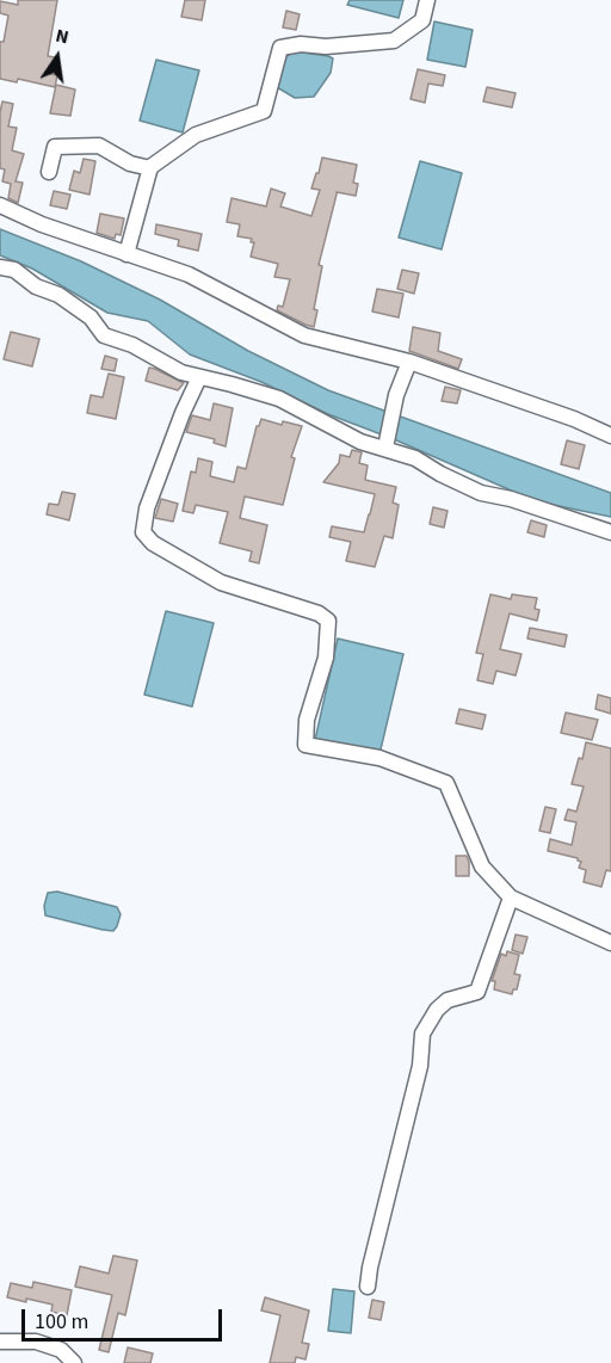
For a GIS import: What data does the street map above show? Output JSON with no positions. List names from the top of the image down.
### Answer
{
  "scale_bar": "100 m",
  "north": "top"
}
